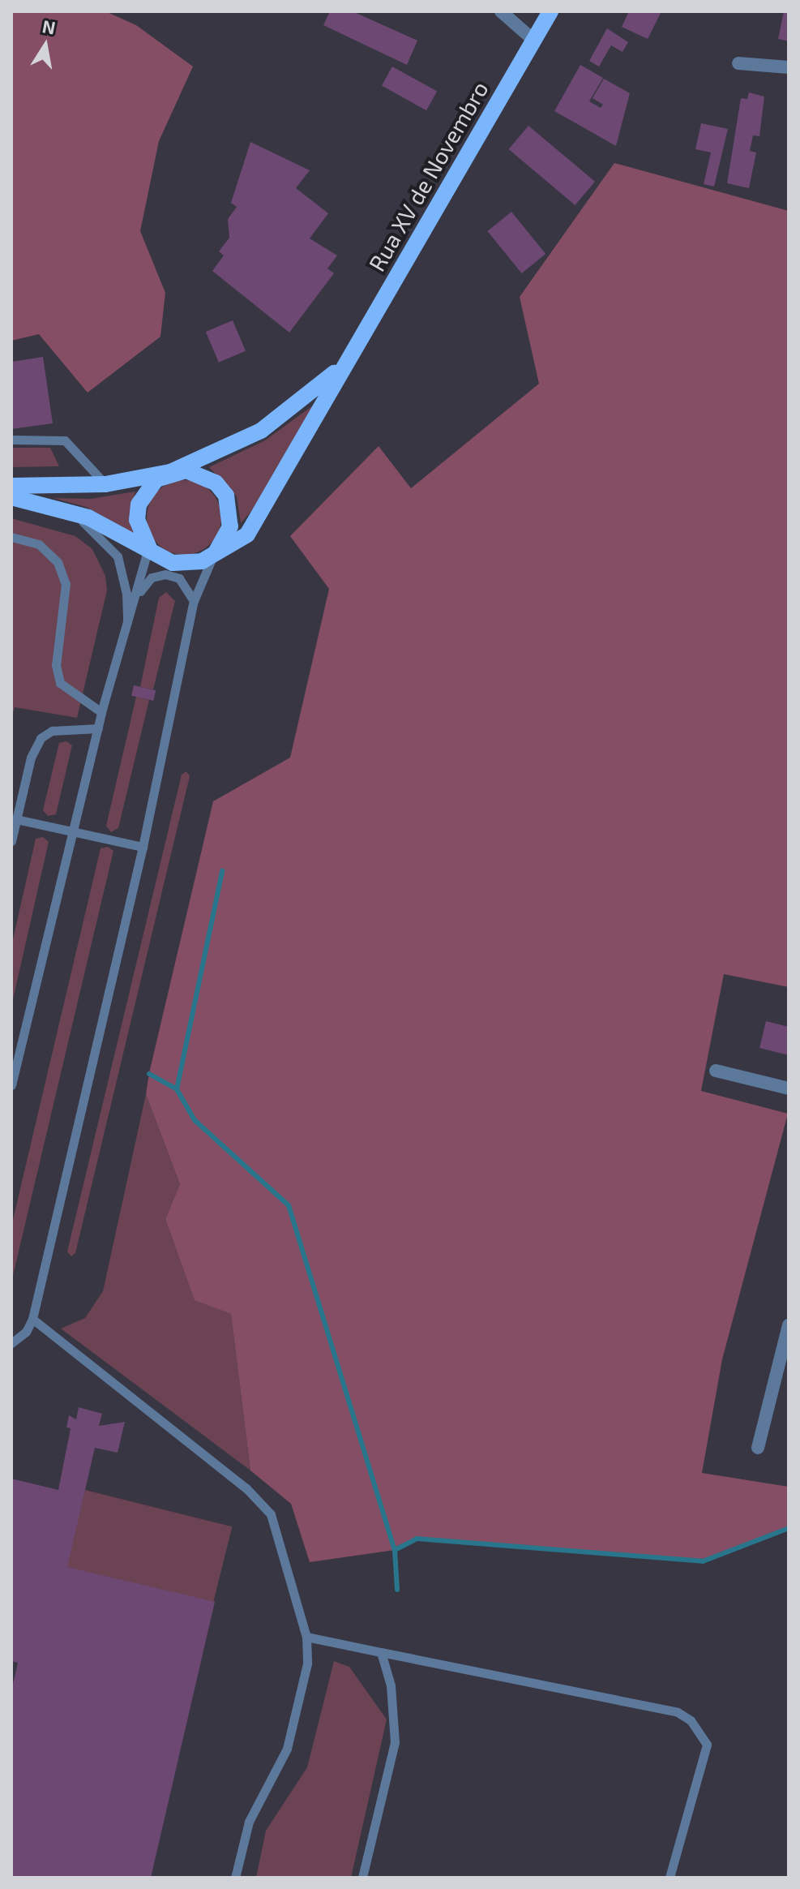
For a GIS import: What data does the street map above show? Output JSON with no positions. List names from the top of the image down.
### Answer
{
  "streets": {
    "main road": ["Rua XV de Novembro"]
  },
  "north": "top"
}
